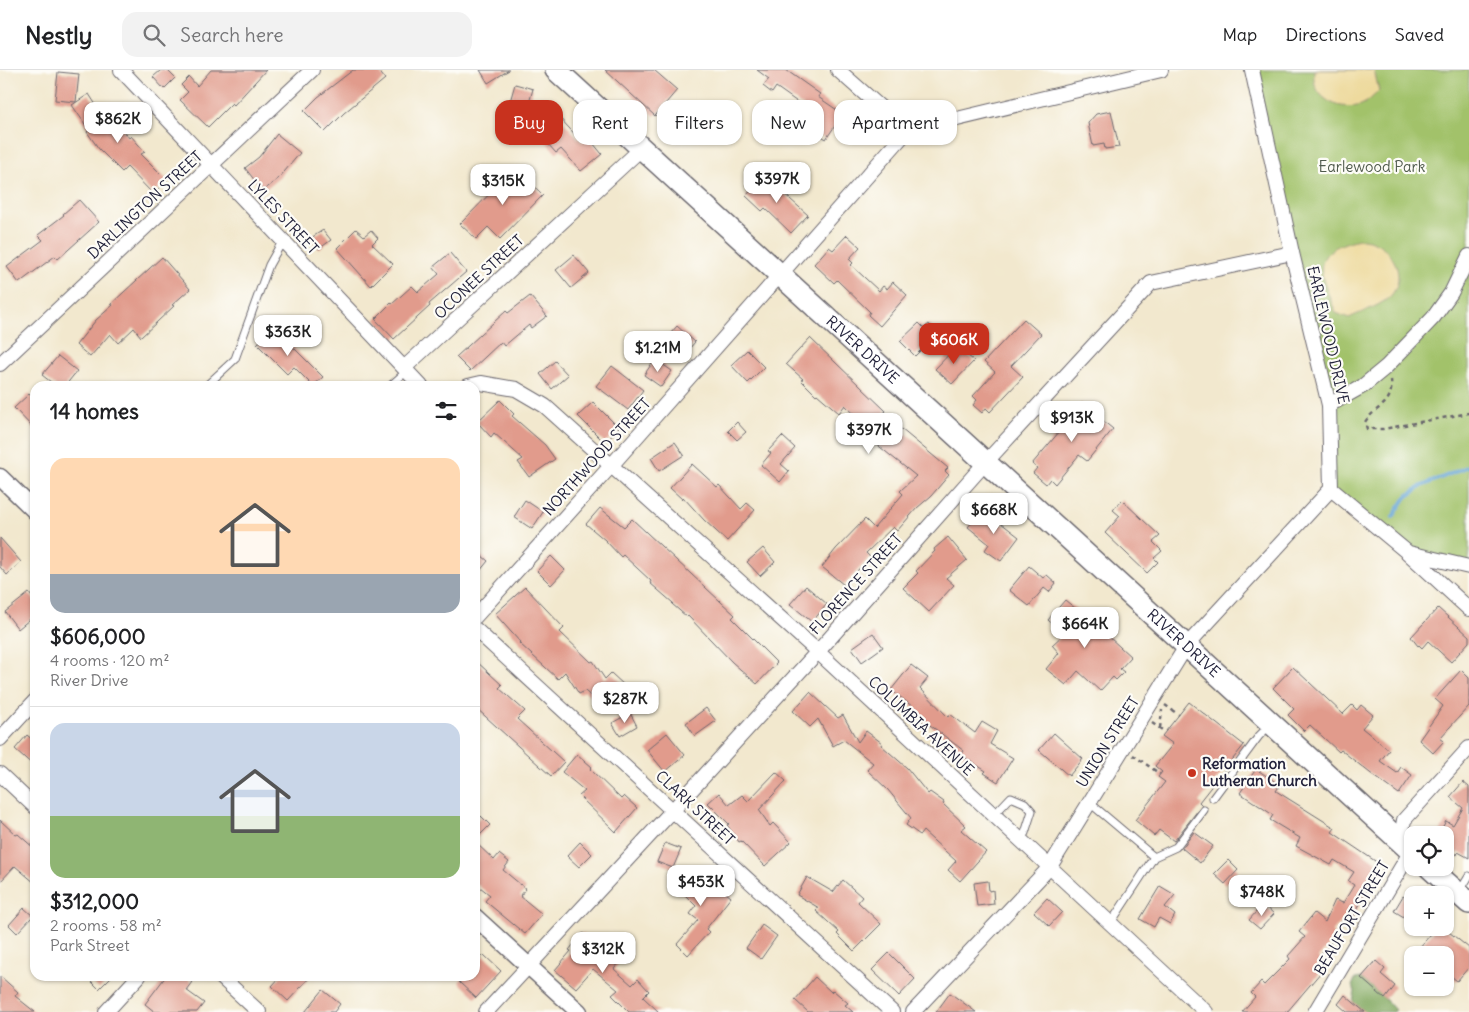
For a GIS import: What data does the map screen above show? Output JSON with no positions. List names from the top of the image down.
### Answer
{
  "streets": {
    "main road": ["RIVER DRIVE"],
    "street": [
      "DARLINGTON STREET",
      "LYLES STREET",
      "OCONEE STREET",
      "EARLEWOOD DRIVE",
      "NORTHWOOD STREET",
      "FLORENCE STREET",
      "COLUMBIA AVENUE",
      "UNION STREET",
      "CLARK STREET",
      "BEAUFORT STREET"
    ]
  },
  "crossings": [
    ["DARLINGTON STREET", "LYLES STREET"],
    ["LYLES STREET", "OCONEE STREET"],
    ["OCONEE STREET", "RIVER DRIVE"],
    ["EARLEWOOD DRIVE", "FLORENCE STREET"],
    ["EARLEWOOD DRIVE", "UNION STREET"],
    ["RIVER DRIVE", "NORTHWOOD STREET"],
    ["RIVER DRIVE", "FLORENCE STREET"],
    ["RIVER DRIVE", "UNION STREET"],
    ["NORTHWOOD STREET", "COLUMBIA AVENUE"],
    ["FLORENCE STREET", "COLUMBIA AVENUE"],
    ["FLORENCE STREET", "CLARK STREET"],
    ["COLUMBIA AVENUE", "UNION STREET"]
  ],
  "parks": ["Earlewood Park"],
  "places": ["Reformation Lutheran Church"],
  "page": {
    "header": "Nestly",
    "search": "Search here",
    "nav": ["Map", "Directions", "Saved"],
    "chip": [
      "Buy",
      "Rent",
      "Filters",
      "New",
      "Apartment"
    ],
    "price": [
      "$862K",
      "$397K",
      "$315K",
      "$363K",
      "$606K",
      "$1.21M",
      "$913K",
      "$397K",
      "$668K",
      "$664K",
      "$287K",
      "$453K",
      "$748K",
      "$312K"
    ],
    "heading": "14 homes",
    "list": [
      {
        "name": "$606,000",
        "note": "4 rooms · 120 m² · River Drive"
      },
      {
        "name": "$312,000",
        "note": "2 rooms · 58 m² · Park Street"
      }
    ],
    "map_buttons": ["+", "−"]
  }
}
